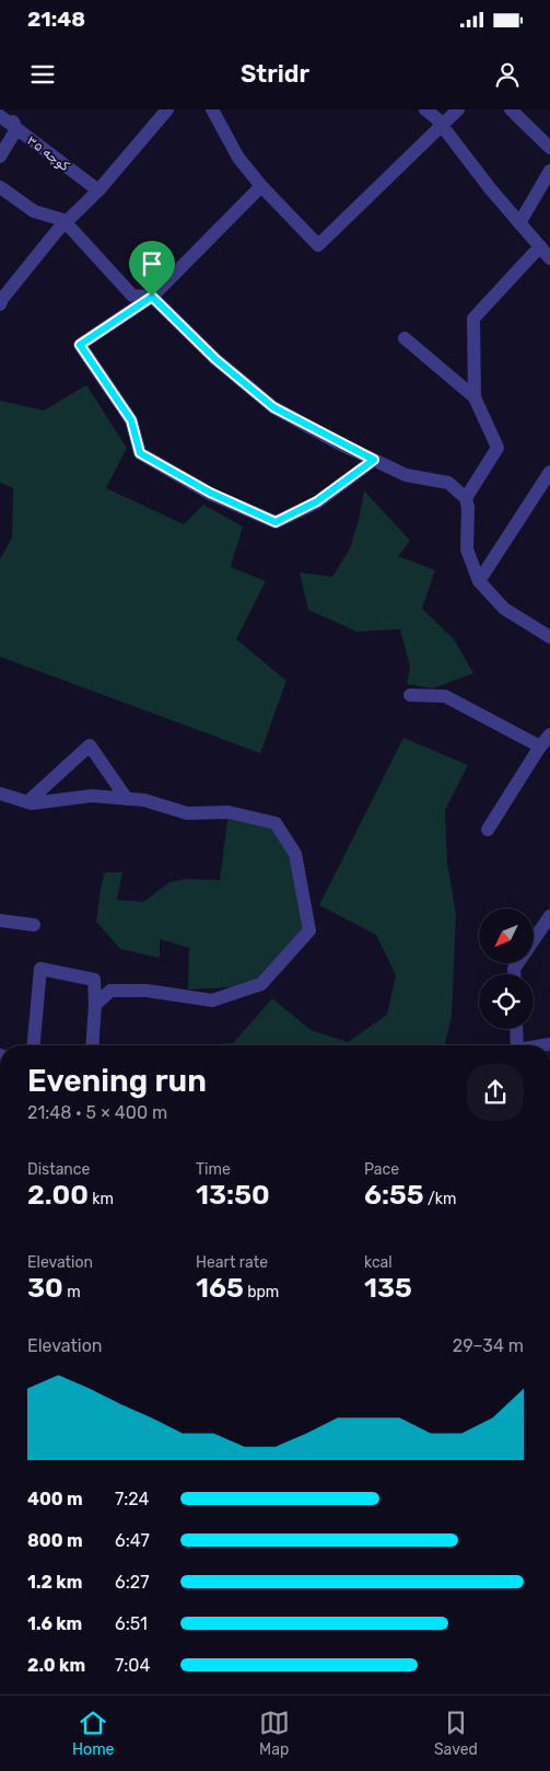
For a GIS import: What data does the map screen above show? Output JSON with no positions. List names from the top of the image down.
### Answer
{
  "streets": {
    "street": ["کوچه ۳۵"]
  },
  "north": "bottom left",
  "page": {
    "status": "21:48",
    "header": "Stridr",
    "heading": ["Evening run", "21:48 · 5 × 400 m"],
    "stats": [
      ["Distance", "2.00 km"],
      ["Time", "13:50"],
      ["Pace", "6:55 /km"],
      ["Elevation", "30 m"],
      ["Heart rate", "165 bpm"],
      ["kcal", "135"]
    ],
    "chart": ["Elevation", "29–34 m"],
    "list": [
      {
        "name": "400 m",
        "note": "7:24"
      },
      {
        "name": "800 m",
        "note": "6:47"
      },
      {
        "name": "1.2 km",
        "note": "6:27"
      },
      {
        "name": "1.6 km",
        "note": "6:51"
      },
      {
        "name": "2.0 km",
        "note": "7:04"
      }
    ],
    "tabs": ["Home", "Map", "Saved"]
  }
}
